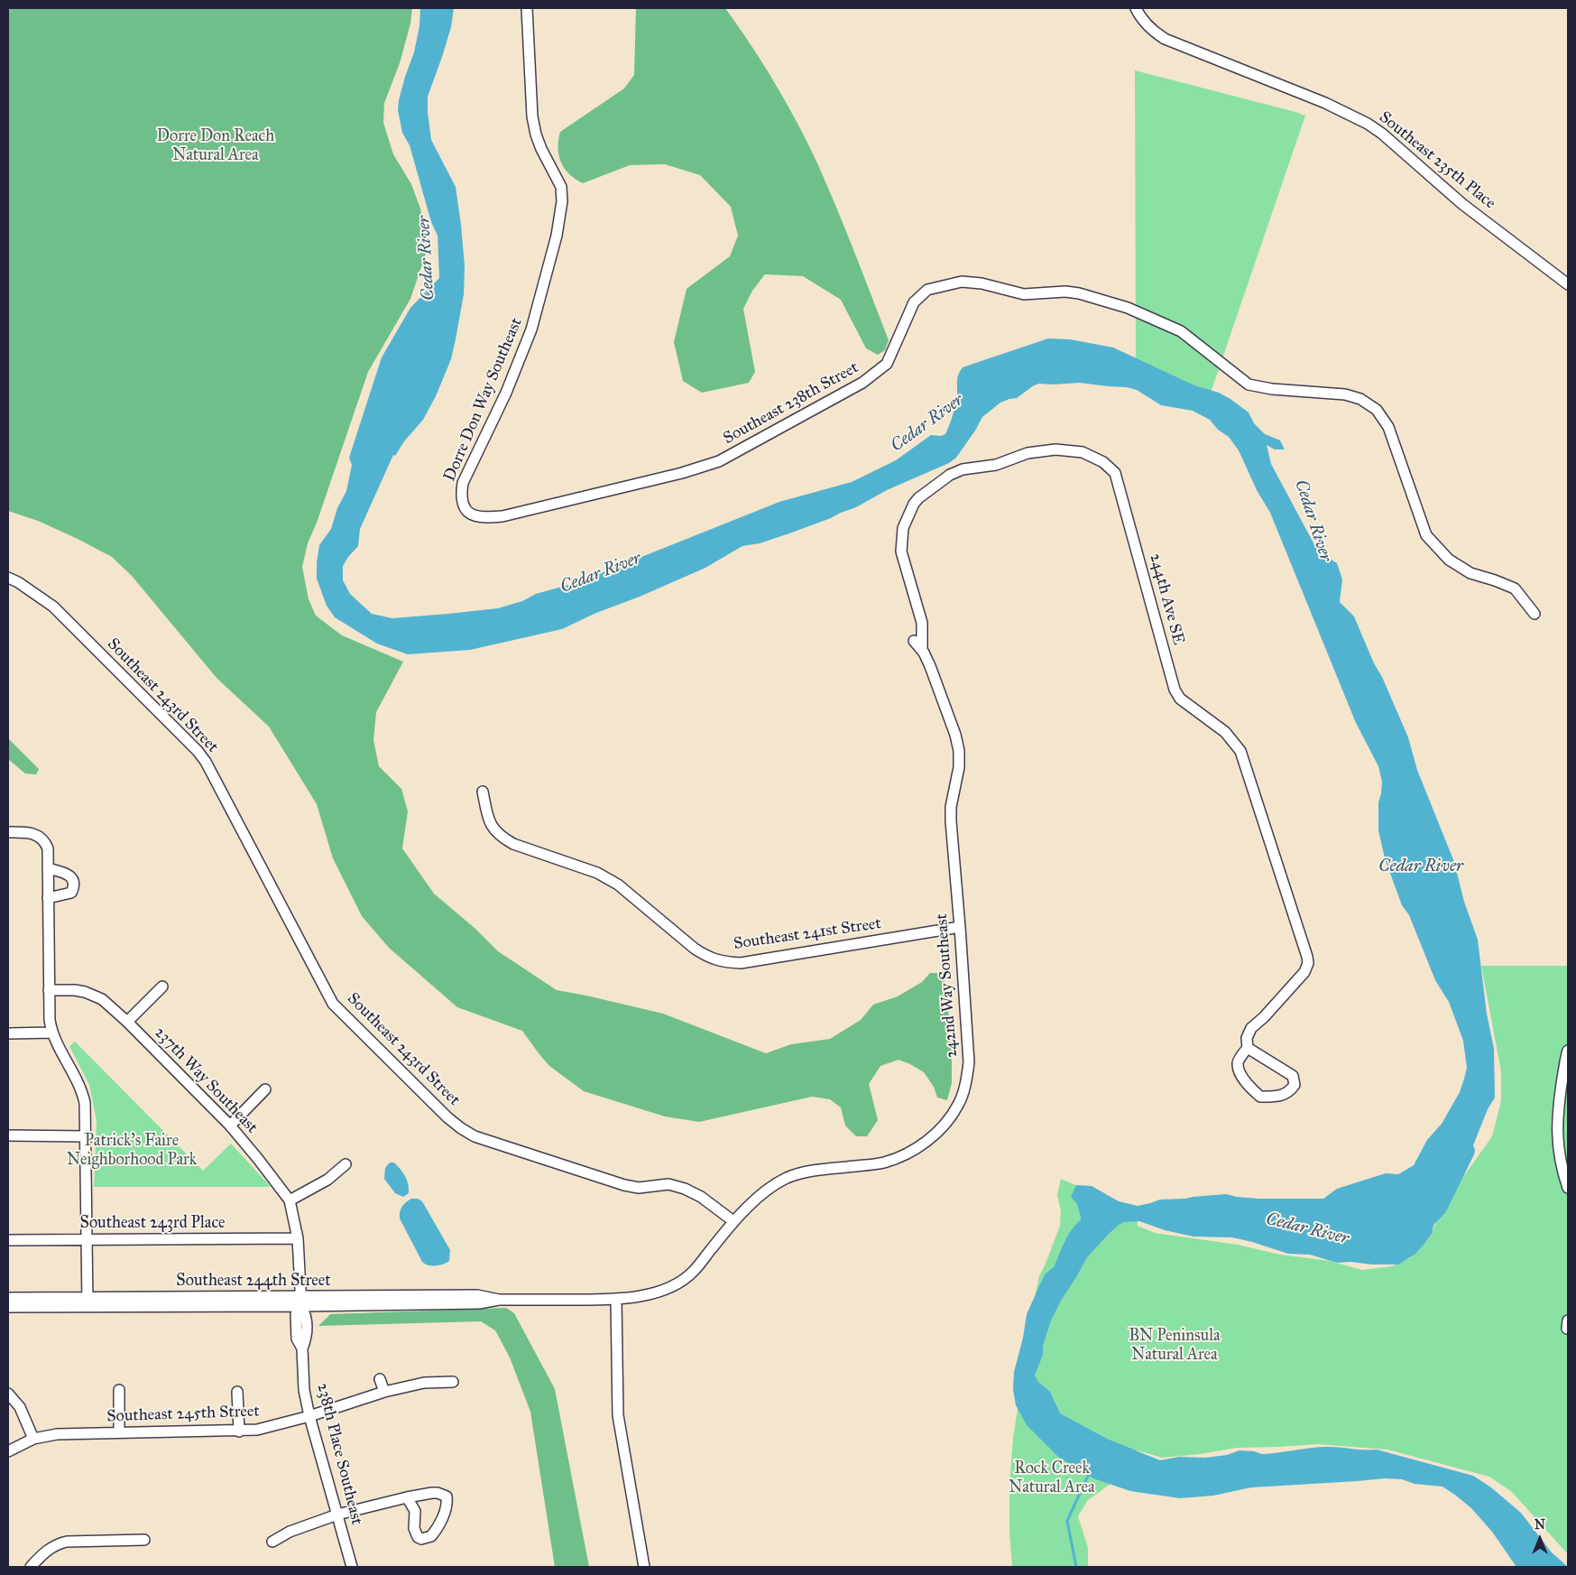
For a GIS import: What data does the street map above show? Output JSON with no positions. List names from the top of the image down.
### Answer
{
  "streets": {
    "street": [
      "Southeast 235th Place",
      "Dorre Don Way Southeast",
      "Southeast 238th Street",
      "244th Ave SE",
      "Southeast 243rd Street",
      "Southeast 241st Street",
      "242nd Way Southeast",
      "237th Way Southeast",
      "Southeast 243rd Place",
      "Southeast 244th Street",
      "Southeast 245th Street",
      "238th Place Southeast"
    ]
  },
  "crossings": [
    ["Dorre Don Way Southeast", "Southeast 238th Street"],
    ["244th Ave SE", "242nd Way Southeast"],
    ["Southeast 243rd Street", "242nd Way Southeast"],
    ["Southeast 241st Street", "242nd Way Southeast"],
    ["242nd Way Southeast", "Southeast 244th Street"],
    ["237th Way Southeast", "Southeast 243rd Place"],
    ["237th Way Southeast", "238th Place Southeast"],
    ["Southeast 243rd Place", "238th Place Southeast"],
    ["Southeast 244th Street", "238th Place Southeast"],
    ["Southeast 245th Street", "238th Place Southeast"]
  ],
  "water": ["Cedar River"],
  "parks": [
    "Dorre Don Reach Natural Area",
    "Patrick's Faire Neighborhood Park",
    "BN Peninsula Natural Area",
    "Rock Creek Natural Area"
  ],
  "north": "top"
}
